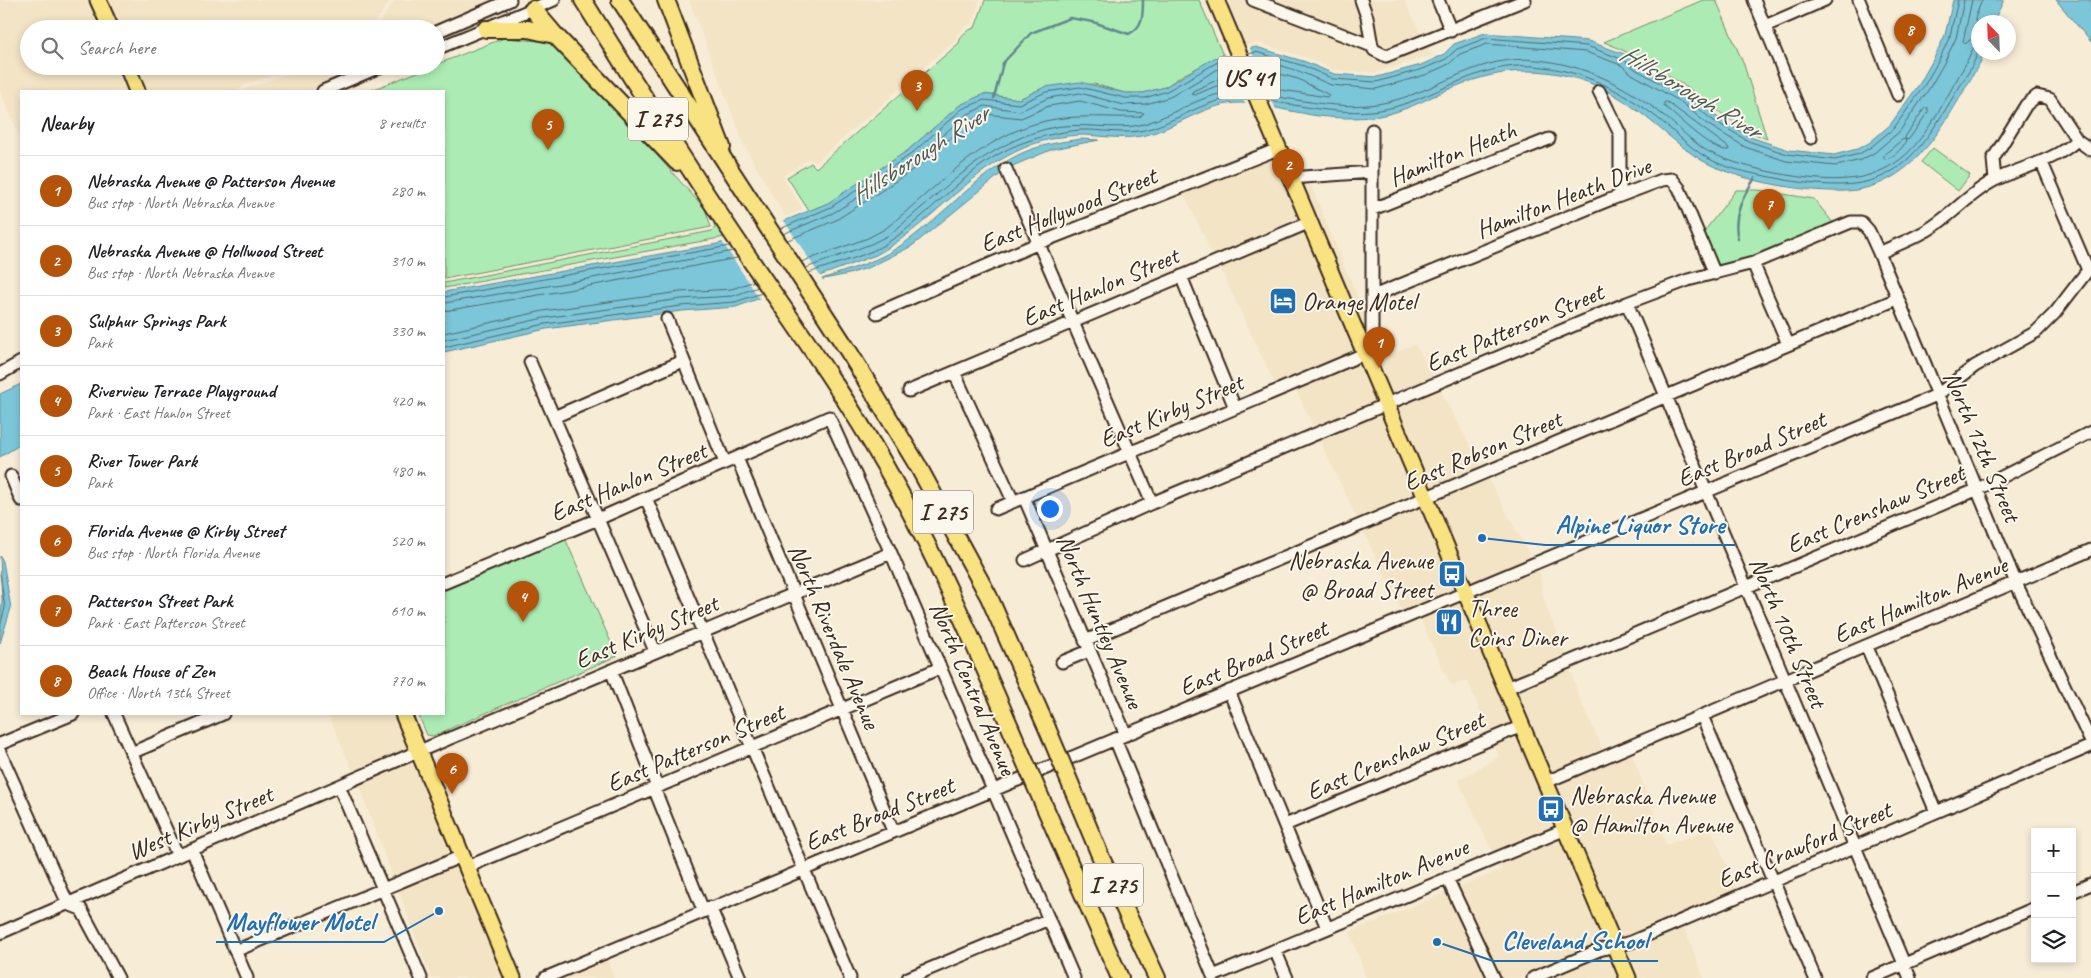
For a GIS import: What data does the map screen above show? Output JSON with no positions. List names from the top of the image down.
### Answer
{
  "streets": {
    "highway": ["I 275"],
    "main road": ["US 41"],
    "street": [
      "Hamilton Heath",
      "Hamilton Heath Drive",
      "East Hollywood Street",
      "East Hanlon Street",
      "East Patterson Street",
      "East Kirby Street",
      "North 12th Street",
      "East Broad Street",
      "East Robson Street",
      "East Crenshaw Street",
      "East Hamilton Avenue",
      "North Huntley Avenue",
      "North 10th Street",
      "North Riverdale Avenue",
      "North Central Avenue",
      "West Kirby Street",
      "East Crawford Street"
    ]
  },
  "crossings": [
    ["US 41", "East Hollywood Street"],
    ["US 41", "East Hanlon Street"],
    ["US 41", "East Patterson Street"],
    ["US 41", "East Kirby Street"],
    ["US 41", "East Broad Street"],
    ["US 41", "East Robson Street"],
    ["US 41", "East Crenshaw Street"],
    ["US 41", "East Hamilton Avenue"],
    ["US 41", "East Crawford Street"],
    ["Hamilton Heath Drive", "East Patterson Street"],
    ["East Hanlon Street", "North Huntley Avenue"],
    ["East Hanlon Street", "North Riverdale Avenue"],
    ["East Hanlon Street", "North Central Avenue"],
    ["East Patterson Street", "North 12th Street"],
    ["East Patterson Street", "North Huntley Avenue"],
    ["East Patterson Street", "North 10th Street"],
    ["East Patterson Street", "North Riverdale Avenue"],
    ["East Patterson Street", "North Central Avenue"],
    ["East Kirby Street", "North Huntley Avenue"],
    ["East Kirby Street", "North Riverdale Avenue"],
    ["East Kirby Street", "North Central Avenue"],
    ["East Kirby Street", "West Kirby Street"],
    ["North 12th Street", "East Broad Street"],
    ["North 12th Street", "East Robson Street"],
    ["North 12th Street", "East Crenshaw Street"],
    ["North 12th Street", "East Hamilton Avenue"],
    ["North 12th Street", "East Crawford Street"],
    ["East Broad Street", "North Huntley Avenue"],
    ["East Broad Street", "North 10th Street"],
    ["East Broad Street", "North Riverdale Avenue"],
    ["East Broad Street", "North Central Avenue"],
    ["East Robson Street", "North Huntley Avenue"],
    ["East Robson Street", "North 10th Street"],
    ["East Crenshaw Street", "North 10th Street"],
    ["East Hamilton Avenue", "North Huntley Avenue"],
    ["East Hamilton Avenue", "North 10th Street"],
    ["North 10th Street", "East Crawford Street"]
  ],
  "water": ["Hillsborough River"],
  "places": {
    "hotel": ["Orange Motel"],
    "other": ["Alpine Liquor Store", "Mayflower Motel", "Cleveland School"],
    "bus stop": ["Nebraska Avenue @ Broad Street", "Nebraska Avenue @ Hamilton Avenue"],
    "restaurant": ["Three Coins Diner"]
  },
  "north": "top left",
  "page": {
    "pins": [
      "8",
      "3",
      "5",
      "2",
      "7",
      "1",
      "4",
      "6"
    ],
    "search": "Search here",
    "heading": ["Nearby", "8 results"],
    "list": [
      {
        "mark": "1",
        "name": "Nebraska Avenue @ Patterson Avenue",
        "note": "Bus stop · North Nebraska Avenue",
        "value": "280 m"
      },
      {
        "mark": "2",
        "name": "Nebraska Avenue @ Hollwood Street",
        "note": "Bus stop · North Nebraska Avenue",
        "value": "310 m"
      },
      {
        "mark": "3",
        "name": "Sulphur Springs Park",
        "note": "Park",
        "value": "330 m"
      },
      {
        "mark": "4",
        "name": "Riverview Terrace Playground",
        "note": "Park · East Hanlon Street",
        "value": "420 m"
      },
      {
        "mark": "5",
        "name": "River Tower Park",
        "note": "Park",
        "value": "480 m"
      },
      {
        "mark": "6",
        "name": "Florida Avenue @ Kirby Street",
        "note": "Bus stop · North Florida Avenue",
        "value": "520 m"
      },
      {
        "mark": "7",
        "name": "Patterson Street Park",
        "note": "Park · East Patterson Street",
        "value": "610 m"
      },
      {
        "mark": "8",
        "name": "Beach House of Zen",
        "note": "Office · North 13th Street",
        "value": "770 m"
      }
    ],
    "map_buttons": ["+", "−"]
  }
}
